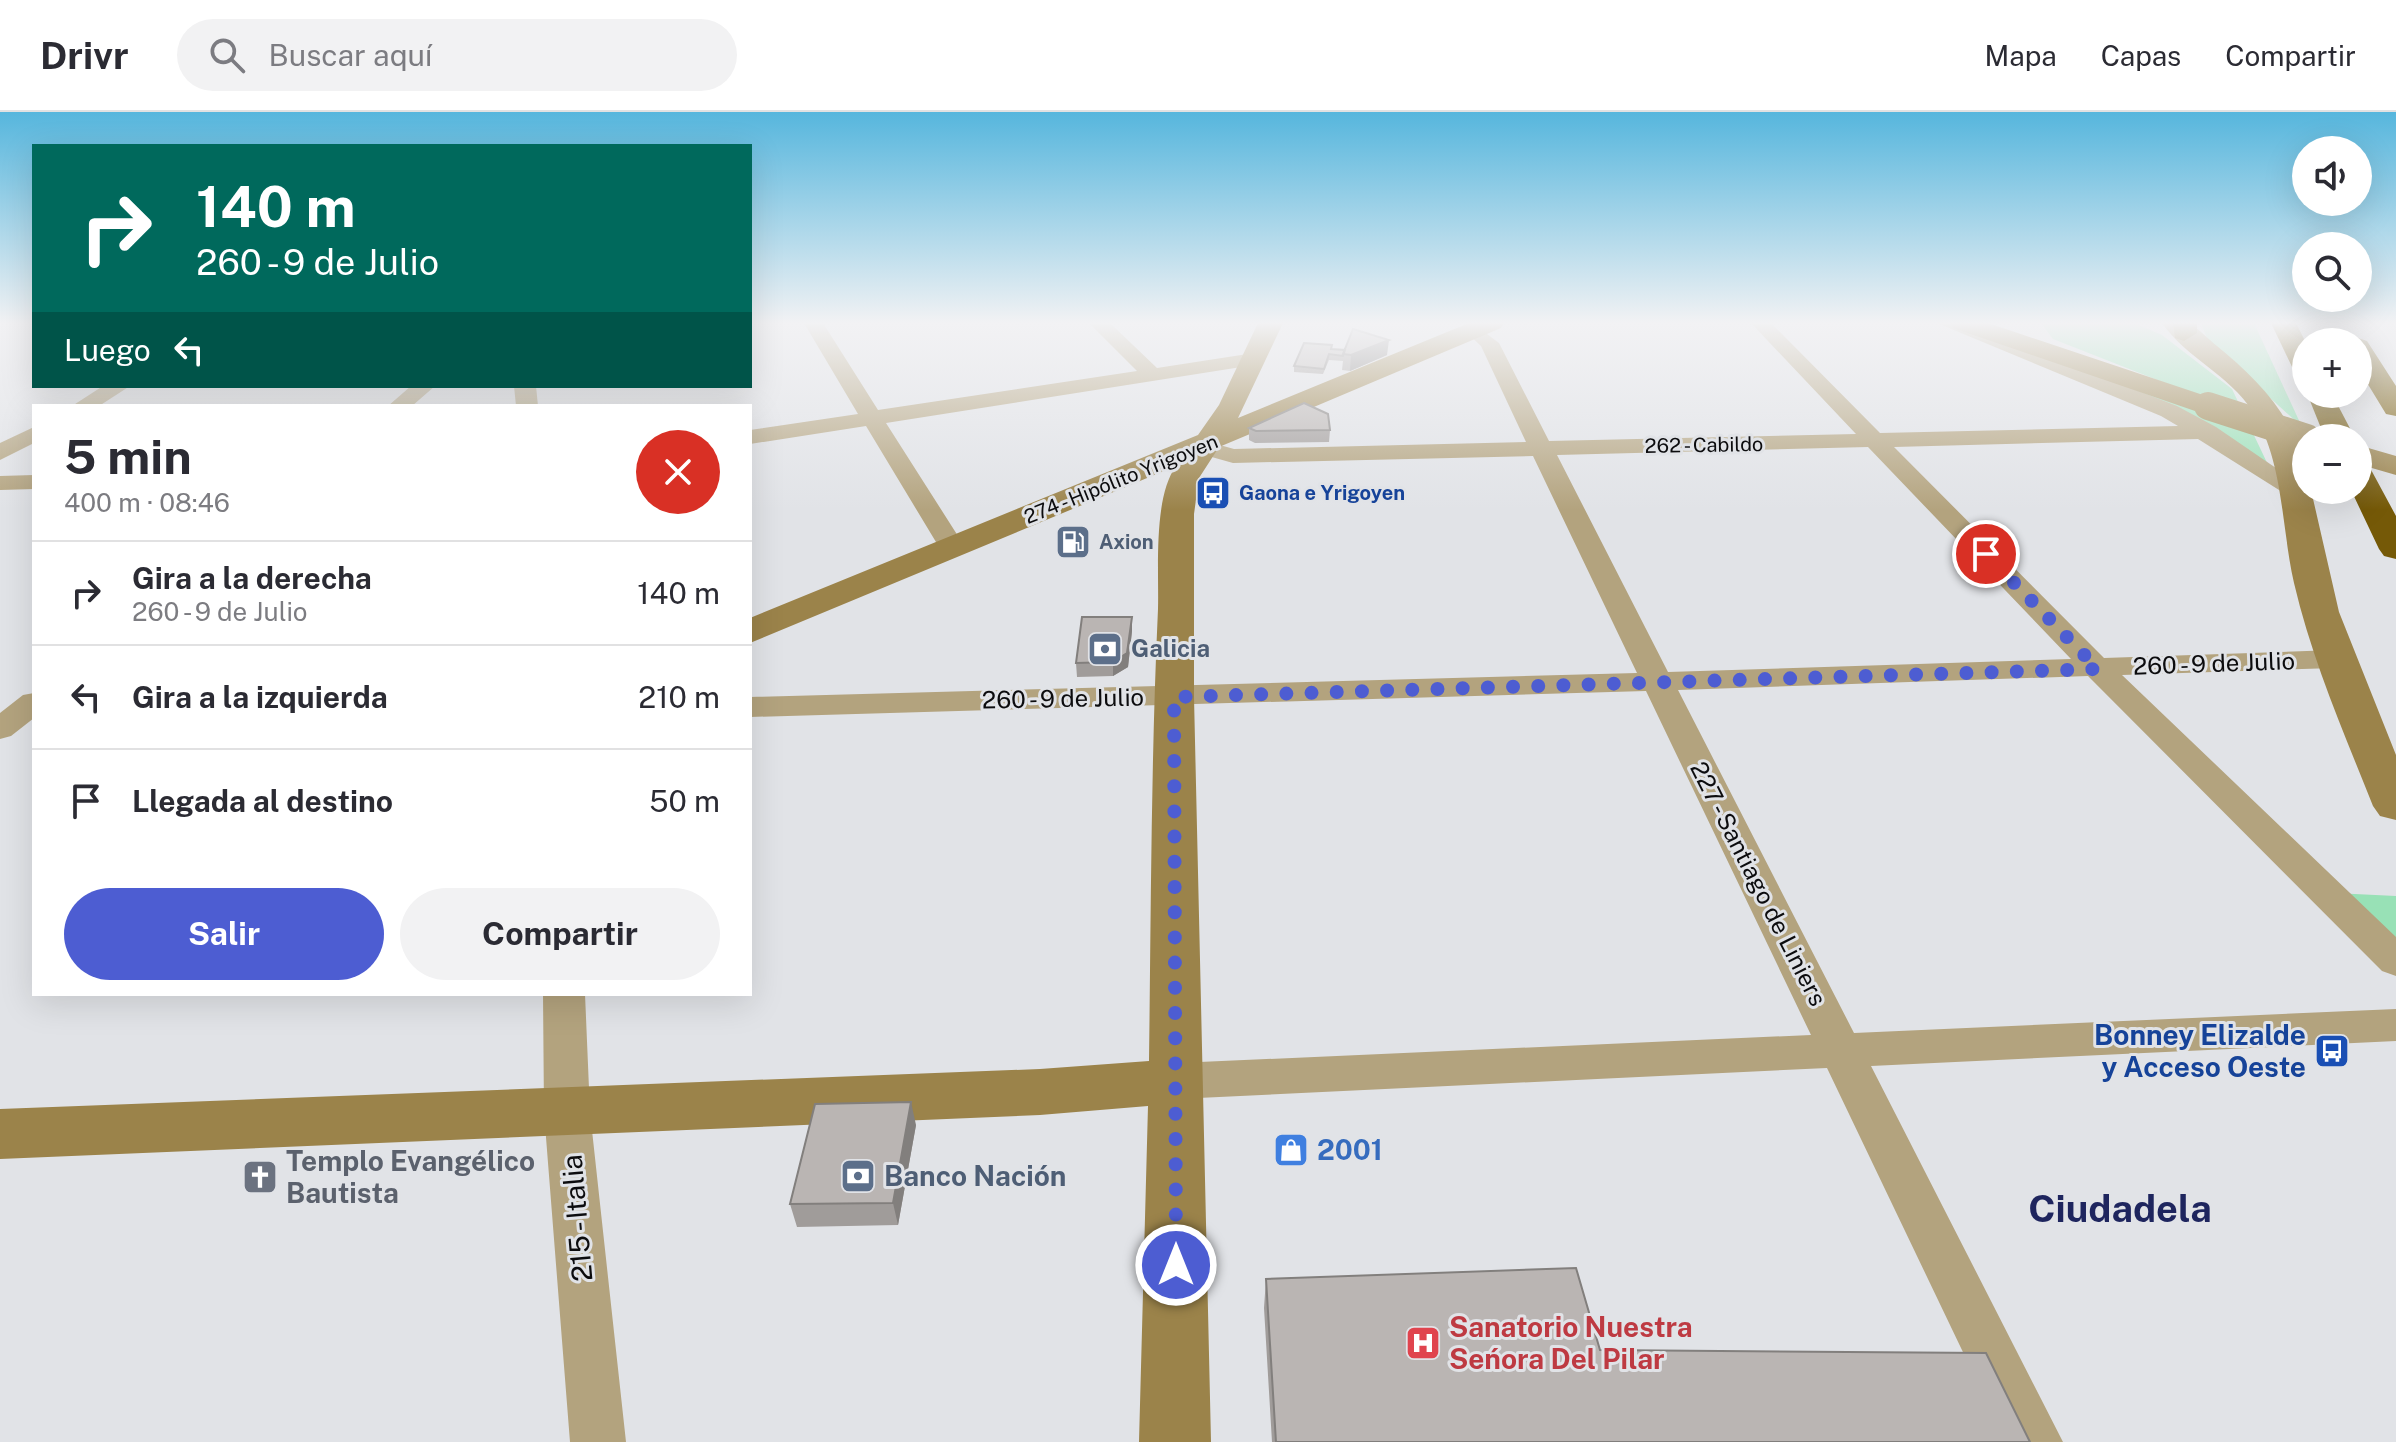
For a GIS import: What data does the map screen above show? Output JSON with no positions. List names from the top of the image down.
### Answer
{
  "streets": {
    "street": [
      "262 - Cabildo",
      "274 - Hipólito Yrigoyen",
      "260 - 9 de Julio",
      "227 - Santiago de Liniers",
      "215 - Italia"
    ]
  },
  "crossings": [
    ["262 - Cabildo", "274 - Hipólito Yrigoyen"],
    ["262 - Cabildo", "227 - Santiago de Liniers"],
    ["260 - 9 de Julio", "227 - Santiago de Liniers"]
  ],
  "districts": ["Ciudadela"],
  "places": {
    "bus stop": ["Gaona e Yrigoyen", "Bonney Elizalde y Acceso Oeste"],
    "fuel station": ["Axion"],
    "bank": ["Galicia", "Banco Nación"],
    "shop": ["2001"],
    "church": ["Templo Evangélico Bautista"],
    "hospital": ["Sanatorio Nuestra Seńora Del Pilar"]
  },
  "page": {
    "header": "Drivr",
    "search": "Buscar aquí",
    "nav": ["Mapa", "Capas", "Compartir"],
    "map_buttons": ["+", "−"],
    "turn": ["140 m", "260 - 9 de Julio"],
    "then": "Luego",
    "heading": ["5 min", "400 m · 08:46"],
    "list": [
      {
        "name": "Gira a la derecha",
        "note": "260 - 9 de Julio",
        "value": "140 m"
      },
      {
        "name": "Gira a la izquierda",
        "value": "210 m"
      },
      {
        "name": "Llegada al destino",
        "value": "50 m"
      }
    ],
    "buttons": ["Salir", "Compartir"]
  }
}
